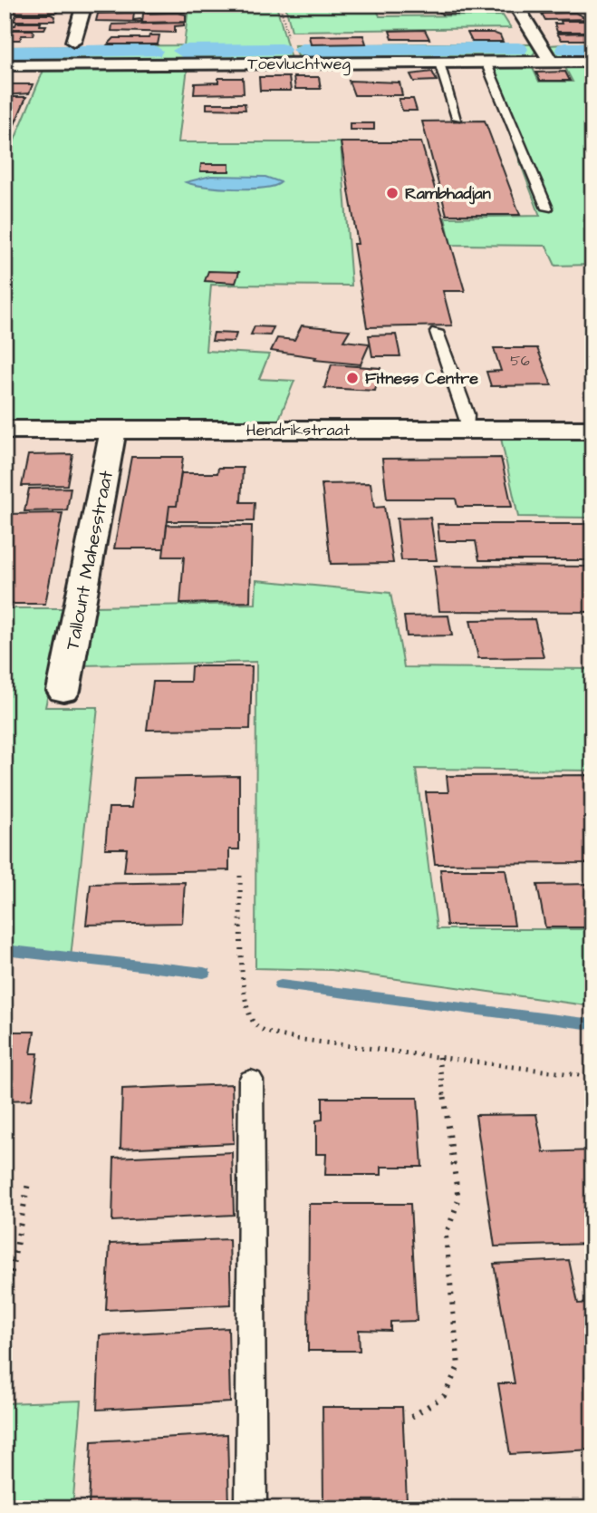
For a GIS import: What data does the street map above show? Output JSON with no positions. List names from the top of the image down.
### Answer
{
  "streets": {
    "street": ["Toevluchtweg", "Hendrikstraat", "Tallount Mahesstraat"]
  },
  "crossings": [
    ["Hendrikstraat", "Tallount Mahesstraat"]
  ],
  "places": ["Rambhadjan", "Fitness Centre"],
  "house_numbers": ["56"]
}
